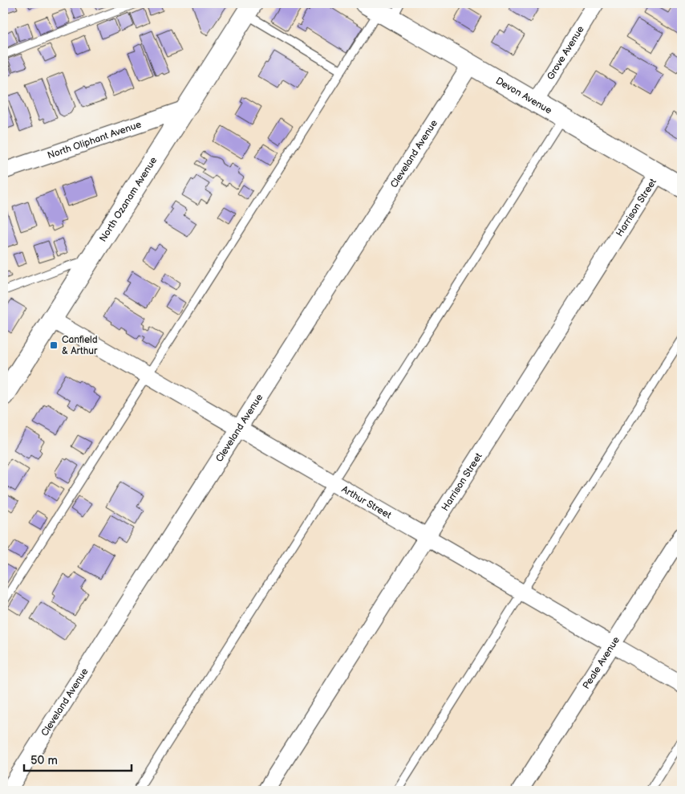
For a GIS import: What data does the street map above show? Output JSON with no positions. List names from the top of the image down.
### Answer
{
  "streets": {
    "street": [
      "Grove Avenue",
      "Devon Avenue",
      "North Oliphant Avenue",
      "Cleveland Avenue",
      "North Ozanam Avenue",
      "Harrison Street",
      "Arthur Street",
      "Peale Avenue"
    ]
  },
  "crossings": [
    ["Grove Avenue", "Devon Avenue"],
    ["Devon Avenue", "Cleveland Avenue"],
    ["Devon Avenue", "Harrison Street"],
    ["North Oliphant Avenue", "North Ozanam Avenue"],
    ["Cleveland Avenue", "Arthur Street"],
    ["North Ozanam Avenue", "Arthur Street"],
    ["Harrison Street", "Arthur Street"],
    ["Arthur Street", "Peale Avenue"]
  ],
  "places": {
    "transit": ["Canfield & Arthur"]
  },
  "scale_bar": "50 m"
}
